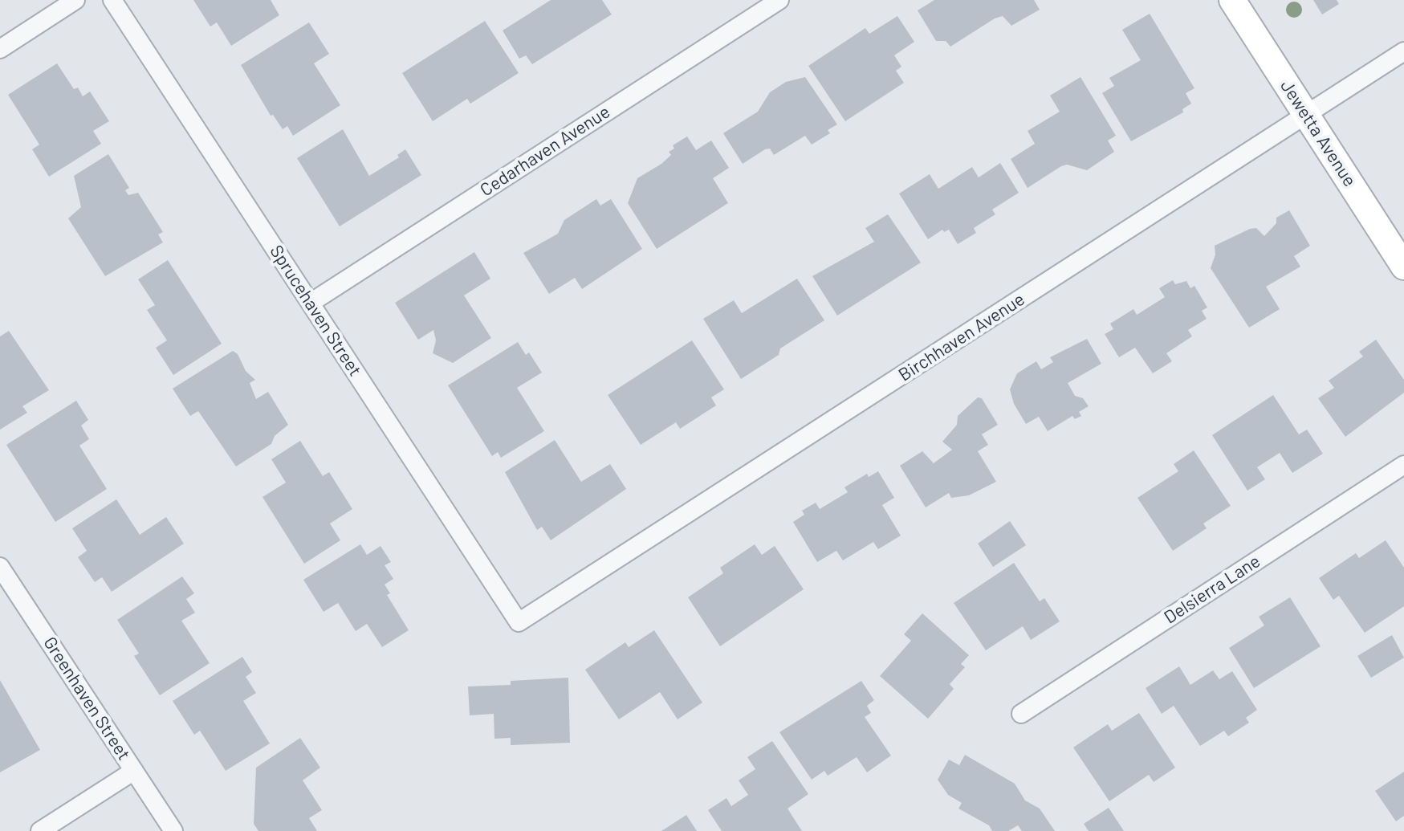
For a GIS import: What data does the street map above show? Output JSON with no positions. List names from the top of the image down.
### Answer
{
  "streets": {
    "street": [
      "Jewetta Avenue",
      "Cedarhaven Avenue",
      "Sprucehaven Street",
      "Birchhaven Avenue",
      "Delsierra Lane",
      "Greenhaven Street"
    ]
  },
  "crossings": [
    ["Jewetta Avenue", "Birchhaven Avenue"],
    ["Cedarhaven Avenue", "Sprucehaven Street"],
    ["Sprucehaven Street", "Birchhaven Avenue"]
  ]
}
